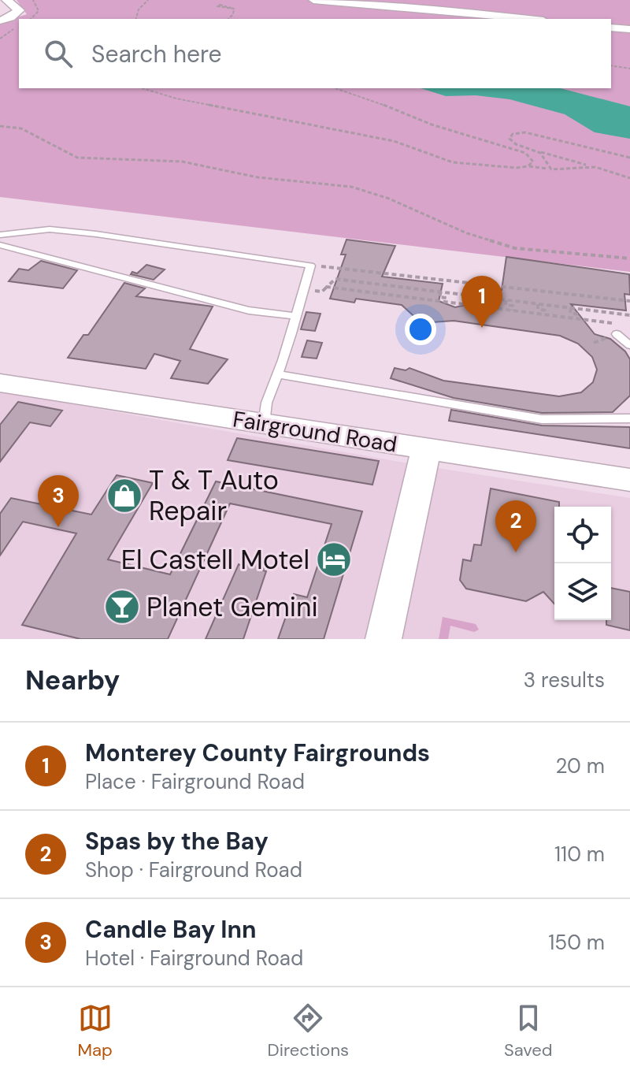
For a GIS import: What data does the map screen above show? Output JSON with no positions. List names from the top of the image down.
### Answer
{
  "streets": {
    "street": ["Fairground Road"]
  },
  "places": {
    "shop": ["T & T Auto Repair"],
    "hotel": ["El Castell Motel"],
    "bar": ["Planet Gemini"]
  },
  "page": {
    "search": "Search here",
    "pins": ["1", "3", "2"],
    "heading": ["Nearby", "3 results"],
    "list": [
      {
        "mark": "1",
        "name": "Monterey County Fairgrounds",
        "note": "Place · Fairground Road",
        "value": "20 m"
      },
      {
        "mark": "2",
        "name": "Spas by the Bay",
        "note": "Shop · Fairground Road",
        "value": "110 m"
      },
      {
        "mark": "3",
        "name": "Candle Bay Inn",
        "note": "Hotel · Fairground Road",
        "value": "150 m"
      }
    ],
    "nav": ["Map", "Directions", "Saved"]
  }
}
